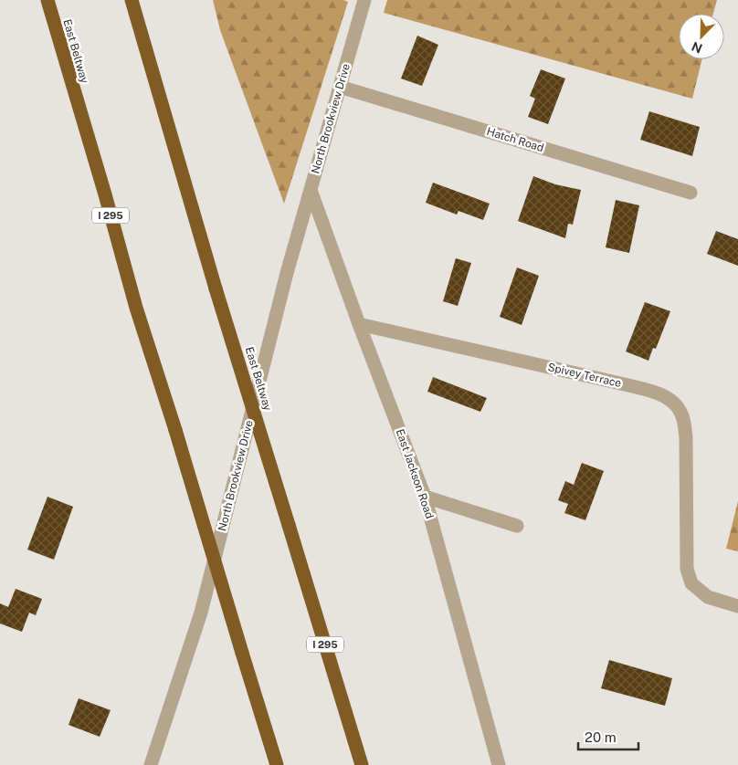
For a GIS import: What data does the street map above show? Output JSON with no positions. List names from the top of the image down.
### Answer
{
  "streets": {
    "highway": ["East Beltway", "I 295"],
    "street": [
      "North Brookview Drive",
      "Hatch Road",
      "Spivey Terrace",
      "East Jackson Road"
    ]
  },
  "crossings": [
    ["North Brookview Drive", "Hatch Road"],
    ["North Brookview Drive", "East Jackson Road"],
    ["Spivey Terrace", "East Jackson Road"]
  ],
  "scale_bar": "20 m",
  "north": "bottom left"
}
